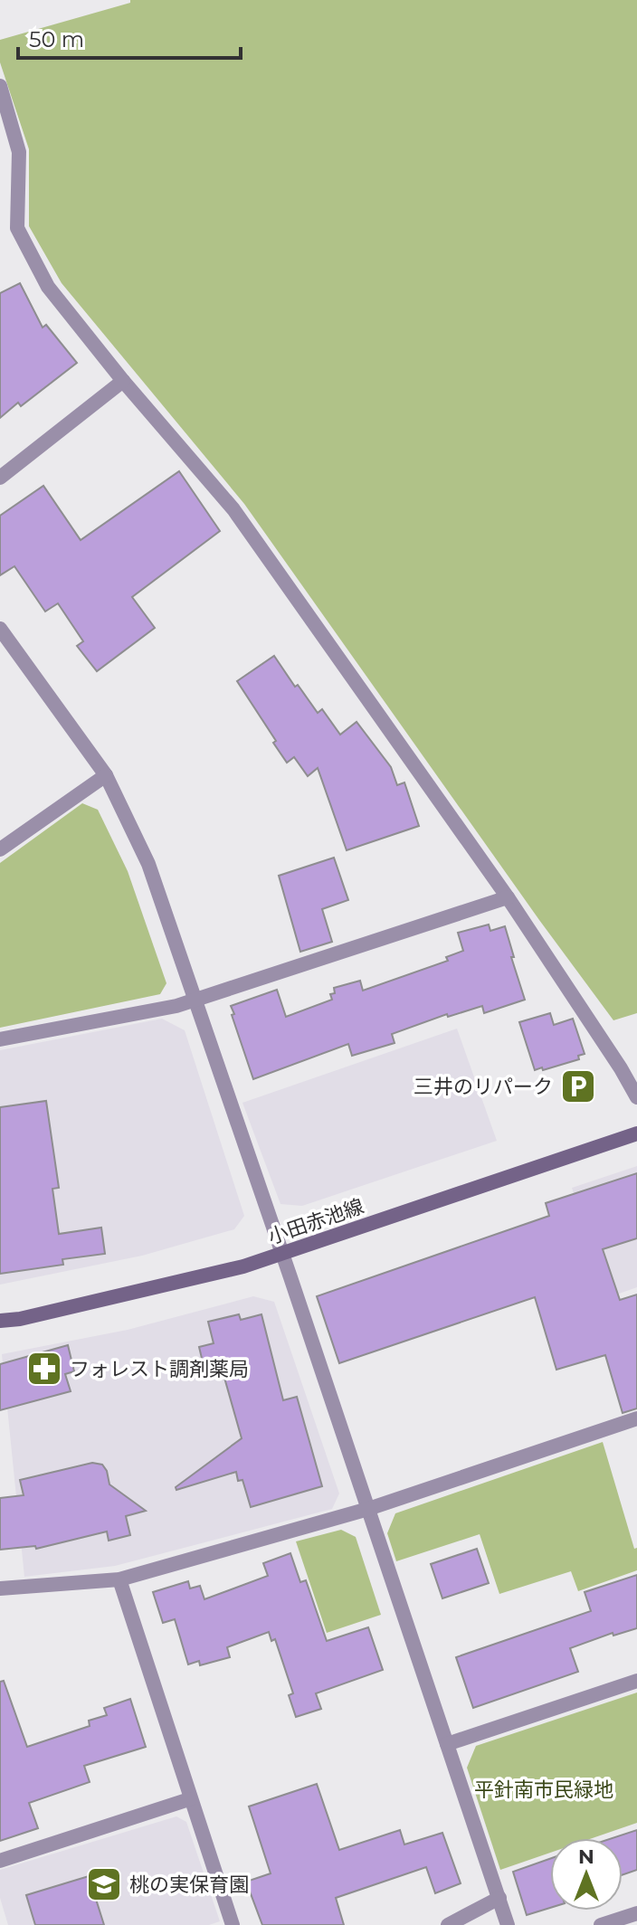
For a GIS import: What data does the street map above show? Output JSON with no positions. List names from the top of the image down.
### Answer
{
  "streets": {
    "street": ["小田赤池線"]
  },
  "parks": ["平針南市民緑地"],
  "places": {
    "parking": ["三井のリパーク"],
    "pharmacy": ["フォレスト調剤薬局"],
    "school or university": ["桃の実保育園"]
  },
  "scale_bar": "50 m",
  "north": "top"
}
